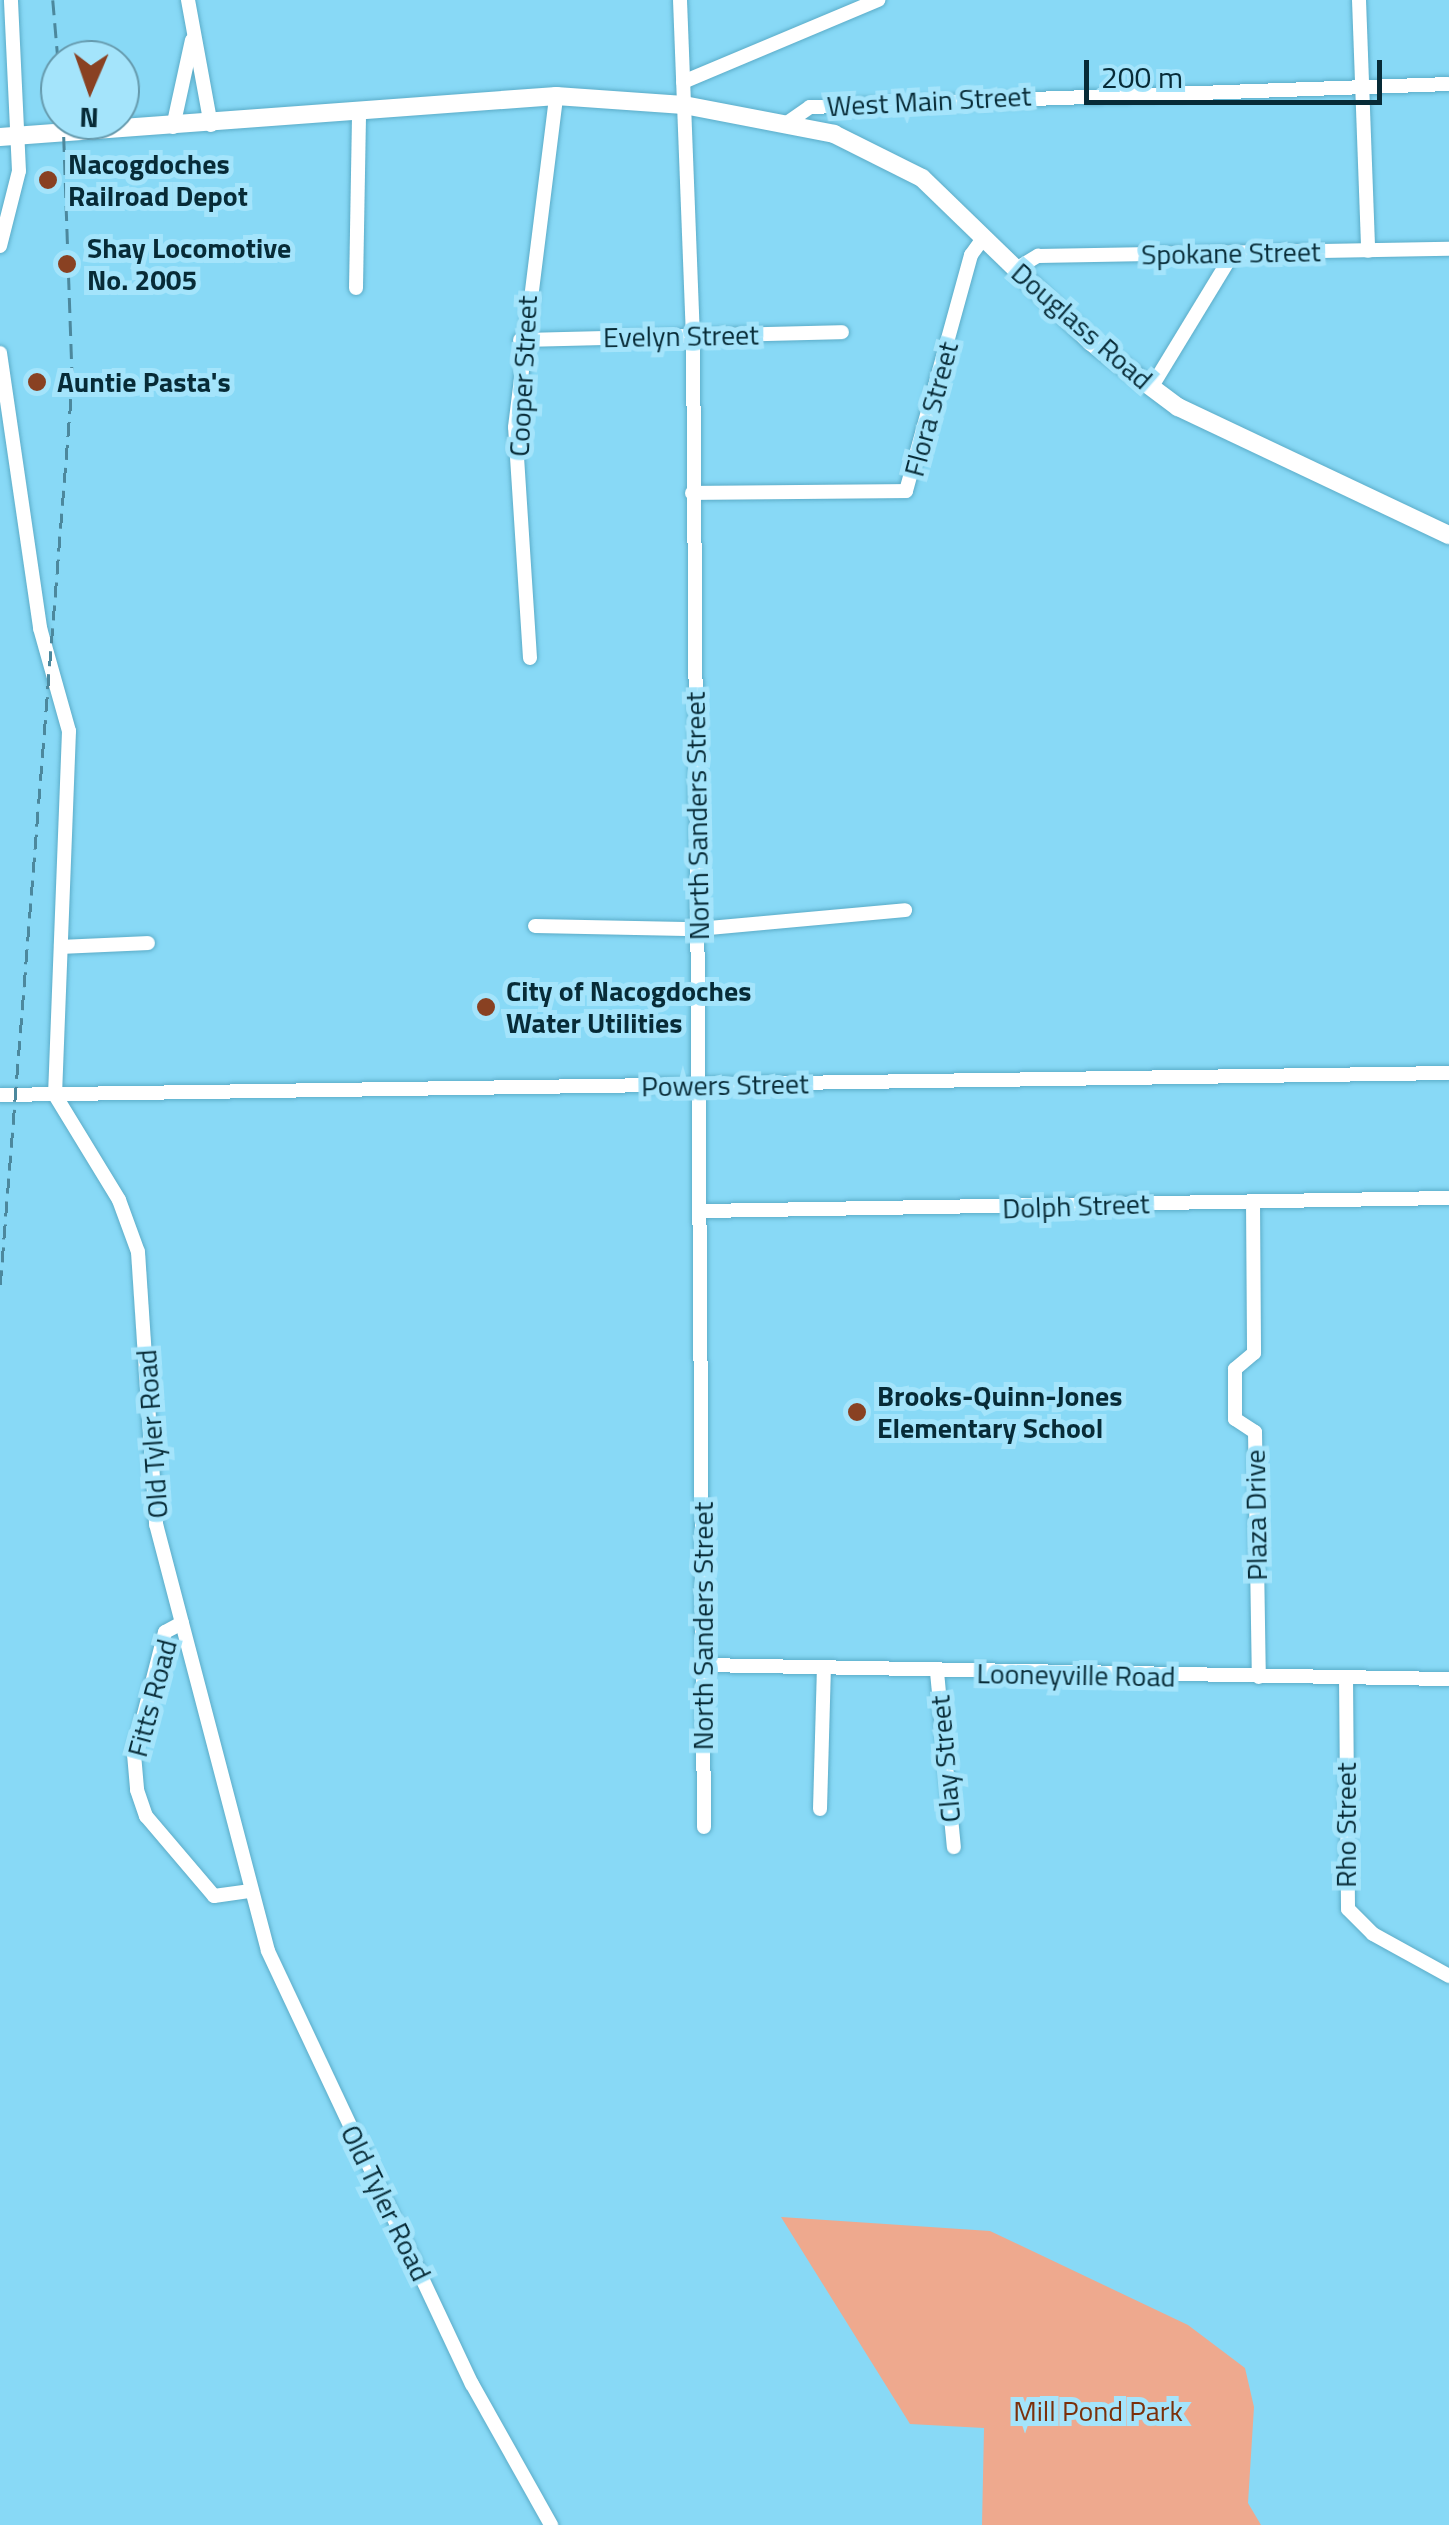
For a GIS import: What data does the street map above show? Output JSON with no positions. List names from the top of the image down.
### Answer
{
  "streets": {
    "main road": ["West Main Street", "Douglass Road"],
    "street": [
      "Spokane Street",
      "Evelyn Street",
      "Cooper Street",
      "Flora Street",
      "North Sanders Street",
      "Powers Street",
      "Dolph Street",
      "Old Tyler Road",
      "Plaza Drive",
      "Looneyville Road",
      "Fitts Road",
      "Clay Street",
      "Rho Street"
    ]
  },
  "crossings": [
    ["West Main Street", "Douglass Road"],
    ["West Main Street", "Cooper Street"],
    ["West Main Street", "North Sanders Street"],
    ["Spokane Street", "Douglass Road"],
    ["Douglass Road", "Flora Street"],
    ["Evelyn Street", "Cooper Street"],
    ["Evelyn Street", "North Sanders Street"],
    ["Flora Street", "North Sanders Street"],
    ["North Sanders Street", "Powers Street"],
    ["North Sanders Street", "Dolph Street"],
    ["North Sanders Street", "Looneyville Road"],
    ["Powers Street", "Old Tyler Road"],
    ["Dolph Street", "Plaza Drive"],
    ["Old Tyler Road", "Fitts Road"],
    ["Plaza Drive", "Looneyville Road"],
    ["Looneyville Road", "Clay Street"],
    ["Looneyville Road", "Rho Street"]
  ],
  "parks": ["Mill Pond Park"],
  "places": [
    "Nacogdoches Railroad Depot",
    "Shay Locomotive No. 2005",
    "Auntie Pasta's",
    "City of Nacogdoches Water Utilities",
    "Brooks-Quinn-Jones Elementary School"
  ],
  "scale_bar": "200 m",
  "north": "bottom"
}
